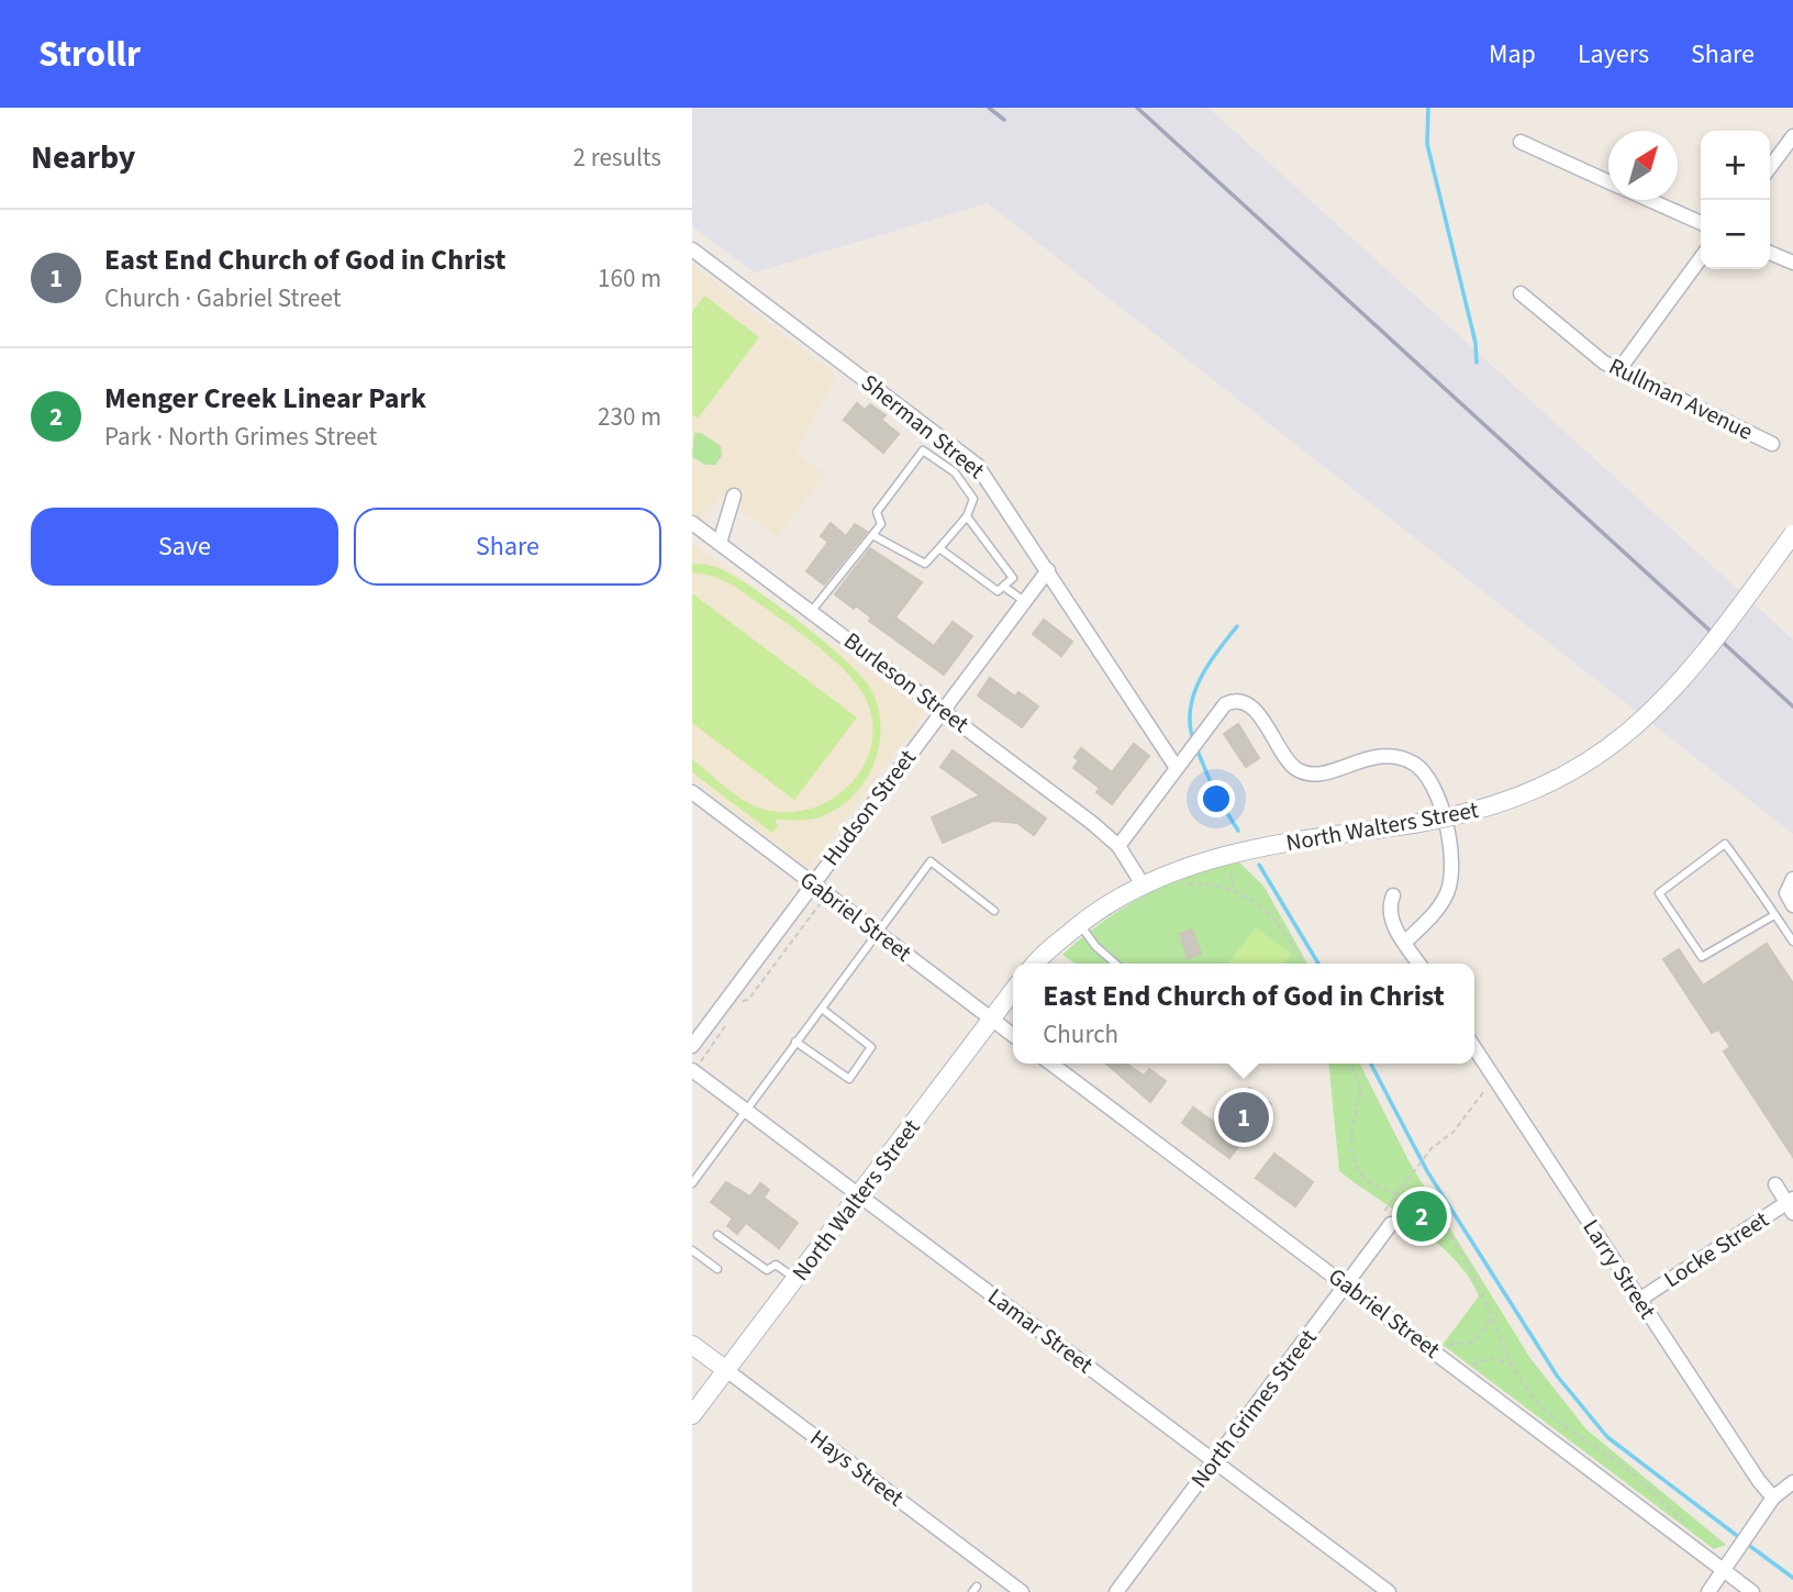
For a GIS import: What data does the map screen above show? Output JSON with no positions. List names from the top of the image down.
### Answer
{
  "streets": {
    "main road": ["North Walters Street", "Hays Street"],
    "street": [
      "Rullman Avenue",
      "Sherman Street",
      "Burleson Street",
      "Hudson Street",
      "Gabriel Street",
      "Locke Street",
      "Larry Street",
      "Lamar Street",
      "North Grimes Street"
    ]
  },
  "crossings": [
    ["Sherman Street", "Hudson Street"],
    ["Burleson Street", "Hudson Street"],
    ["Burleson Street", "North Walters Street"],
    ["Hudson Street", "Gabriel Street"],
    ["North Walters Street", "Gabriel Street"],
    ["North Walters Street", "Lamar Street"],
    ["North Walters Street", "Hays Street"],
    ["Gabriel Street", "North Grimes Street"],
    ["Locke Street", "Larry Street"],
    ["Lamar Street", "North Grimes Street"]
  ],
  "north": "top right",
  "page": {
    "header": "Strollr",
    "nav": ["Map", "Layers", "Share"],
    "heading": ["Nearby", "2 results"],
    "map_buttons": ["+", "−"],
    "list": [
      {
        "mark": "1",
        "name": "East End Church of God in Christ",
        "note": "Church · Gabriel Street",
        "value": "160 m"
      },
      {
        "mark": "2",
        "name": "Menger Creek Linear Park",
        "note": "Park · North Grimes Street",
        "value": "230 m"
      }
    ],
    "buttons": ["Save", "Share"],
    "popup": ["East End Church of God in Christ", "Church"],
    "pins": ["1", "2"]
  }
}
